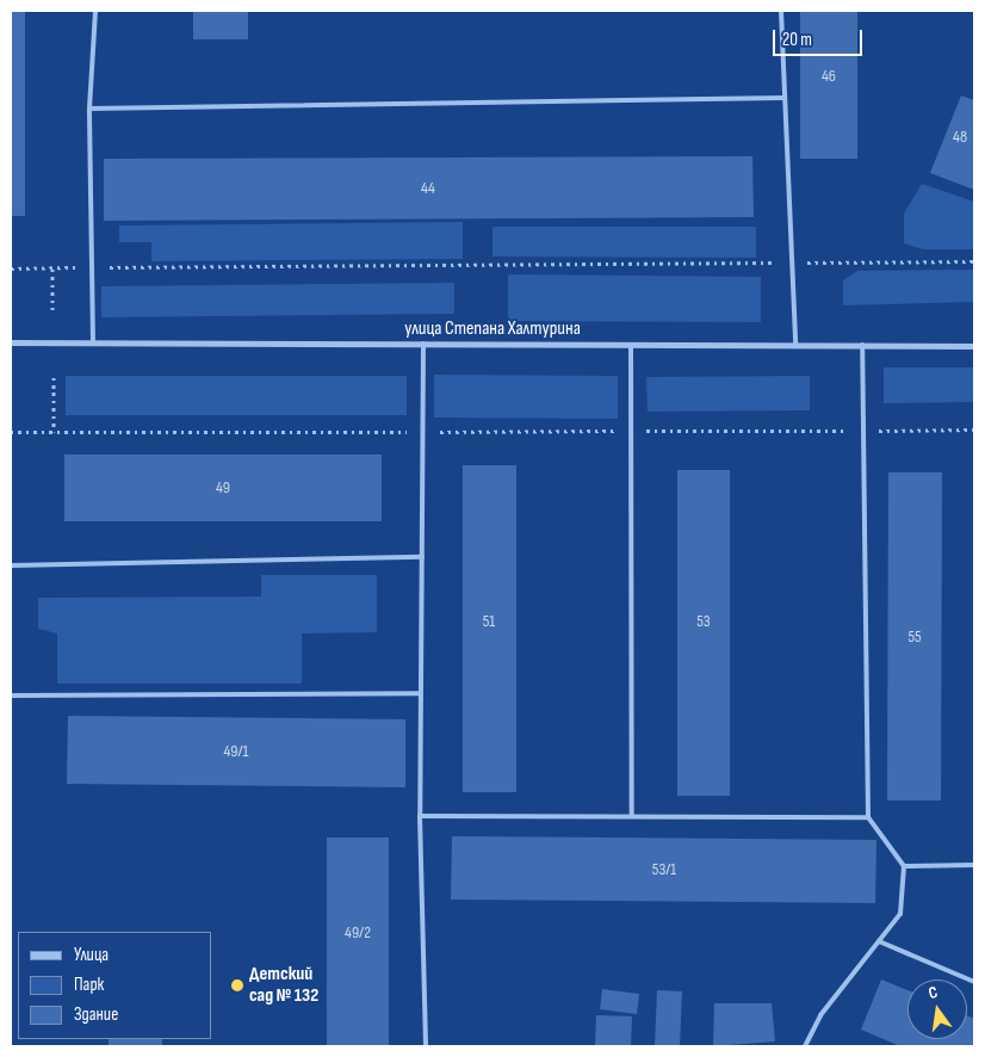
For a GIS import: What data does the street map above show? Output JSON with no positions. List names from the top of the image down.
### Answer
{
  "streets": {
    "street": ["улица Степана Халтурина"]
  },
  "places": ["Детский сад № 132"],
  "house_numbers": [
    "46",
    "48",
    "44",
    "49",
    "51",
    "53",
    "55",
    "49/1",
    "53/1",
    "49/2"
  ],
  "legend": ["Улица", "Парк", "Здание"],
  "scale_bar": "20 m",
  "north": "top"
}
